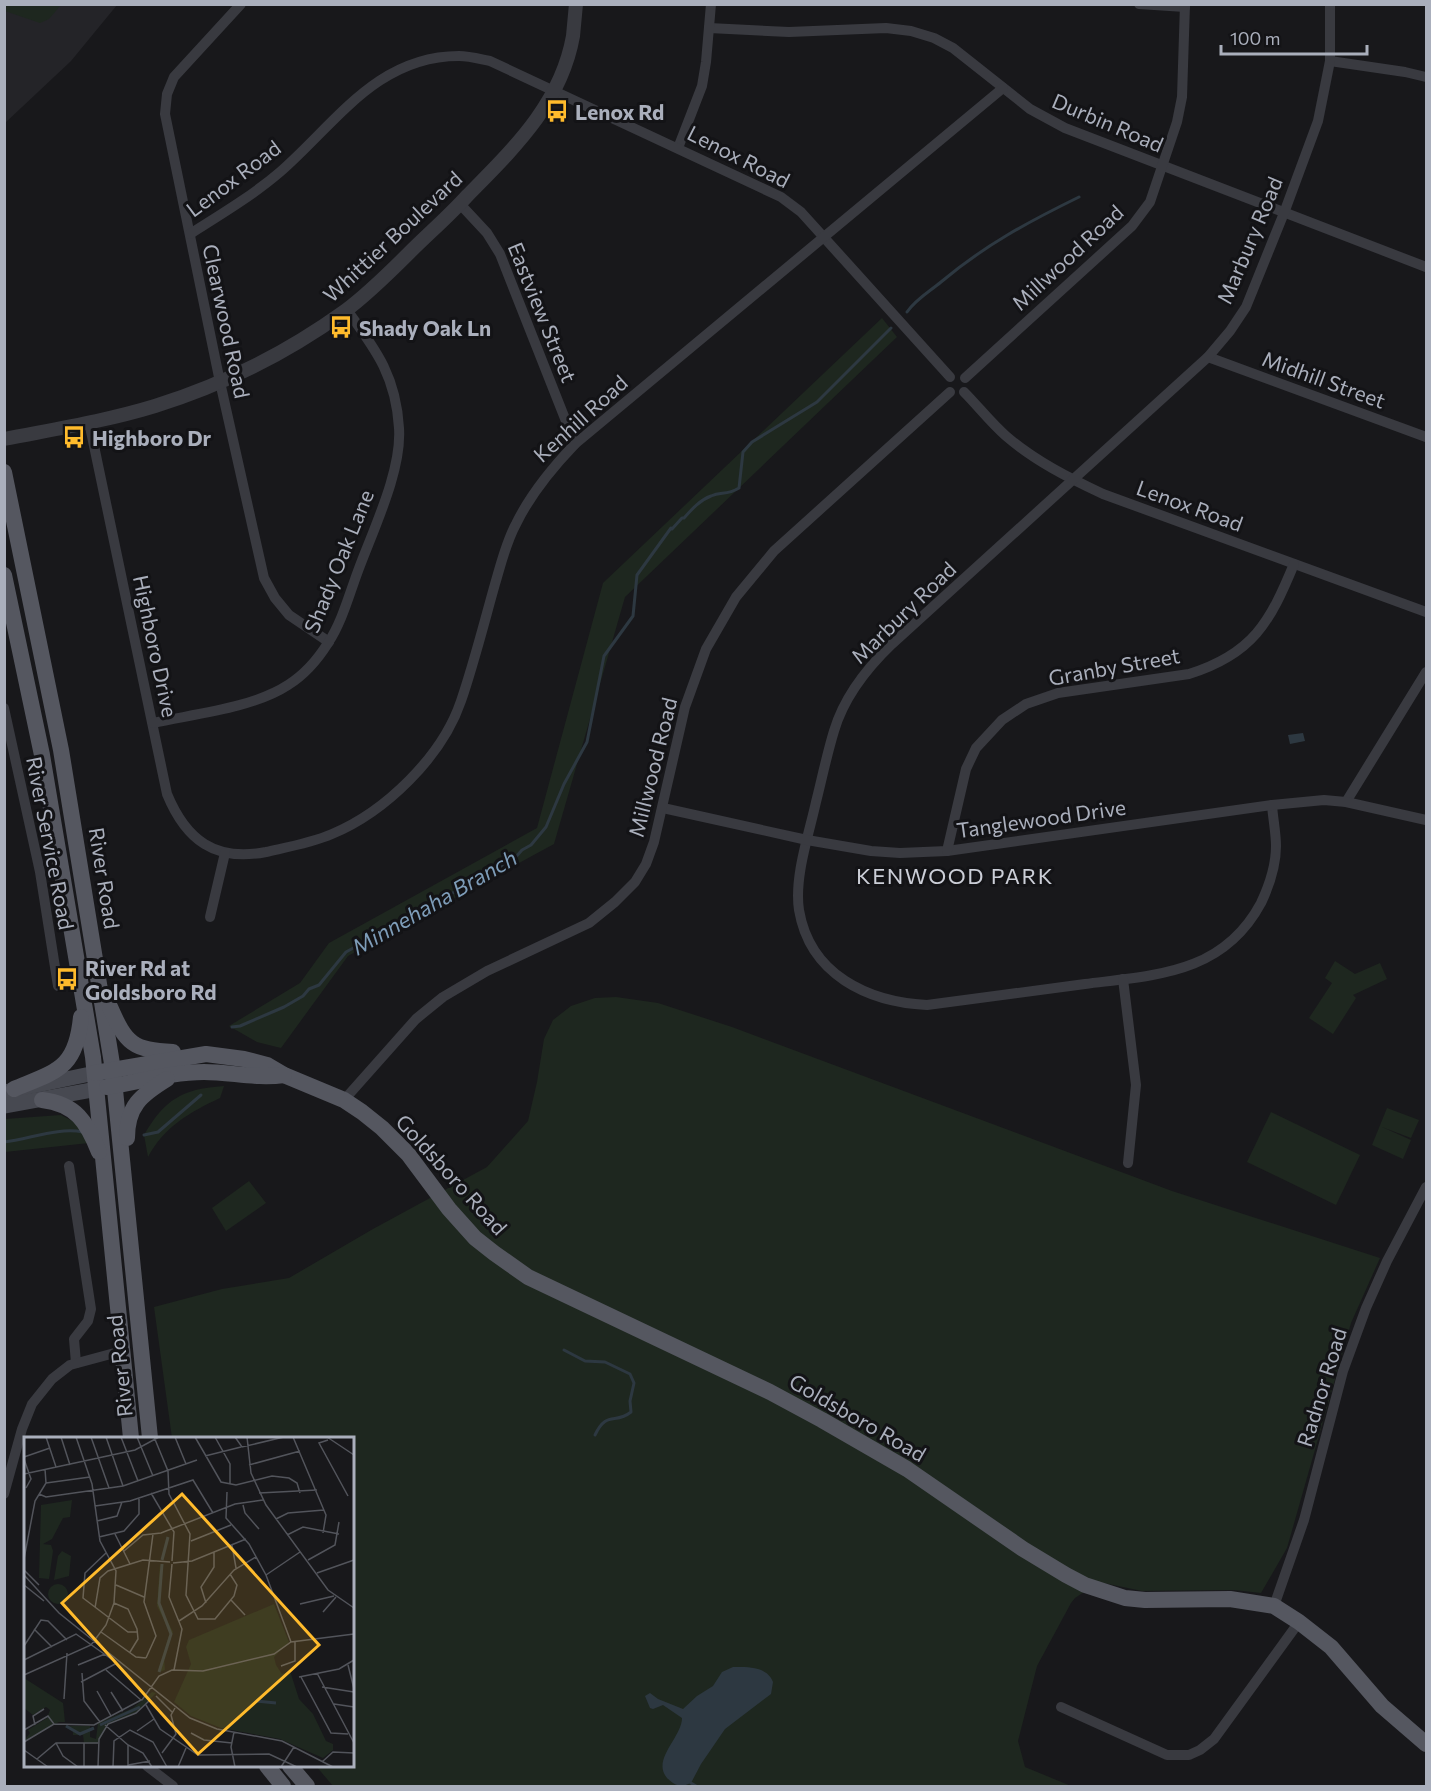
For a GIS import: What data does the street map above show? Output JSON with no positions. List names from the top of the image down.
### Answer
{
  "streets": {
    "main road": ["River Road", "Goldsboro Road"],
    "street": [
      "Durbin Road",
      "Lenox Road",
      "Whittier Boulevard",
      "Marbury Road",
      "Millwood Road",
      "Eastview Street",
      "Clearwood Road",
      "Midhill Street",
      "Kenhill Road",
      "Shady Oak Lane",
      "Highboro Drive",
      "Granby Street",
      "Tanglewood Drive",
      "River Service Road",
      "Radnor Road"
    ]
  },
  "crossings": [
    ["Durbin Road", "Marbury Road"],
    ["Durbin Road", "Millwood Road"],
    ["Durbin Road", "Kenhill Road"],
    ["Lenox Road", "Whittier Boulevard"],
    ["Lenox Road", "Marbury Road"],
    ["Lenox Road", "Millwood Road"],
    ["Lenox Road", "Clearwood Road"],
    ["Lenox Road", "Kenhill Road"],
    ["Lenox Road", "Granby Street"],
    ["Whittier Boulevard", "Eastview Street"],
    ["Whittier Boulevard", "Clearwood Road"],
    ["Whittier Boulevard", "Shady Oak Lane"],
    ["Whittier Boulevard", "Highboro Drive"],
    ["Marbury Road", "Midhill Street"],
    ["Marbury Road", "Tanglewood Drive"],
    ["Millwood Road", "Tanglewood Drive"],
    ["Millwood Road", "Goldsboro Road"],
    ["Eastview Street", "Kenhill Road"],
    ["Clearwood Road", "Shady Oak Lane"],
    ["Kenhill Road", "Highboro Drive"],
    ["Shady Oak Lane", "Highboro Drive"],
    ["Granby Street", "Tanglewood Drive"],
    ["River Road", "Goldsboro Road"],
    ["Goldsboro Road", "Radnor Road"]
  ],
  "districts": ["KENWOOD PARK"],
  "water": ["Minnehaha Branch"],
  "places": {
    "bus stop": [
      "Lenox Rd",
      "Shady Oak Ln",
      "Highboro Dr",
      "River Rd at Goldsboro Rd"
    ]
  },
  "scale_bar": "100 m"
}
